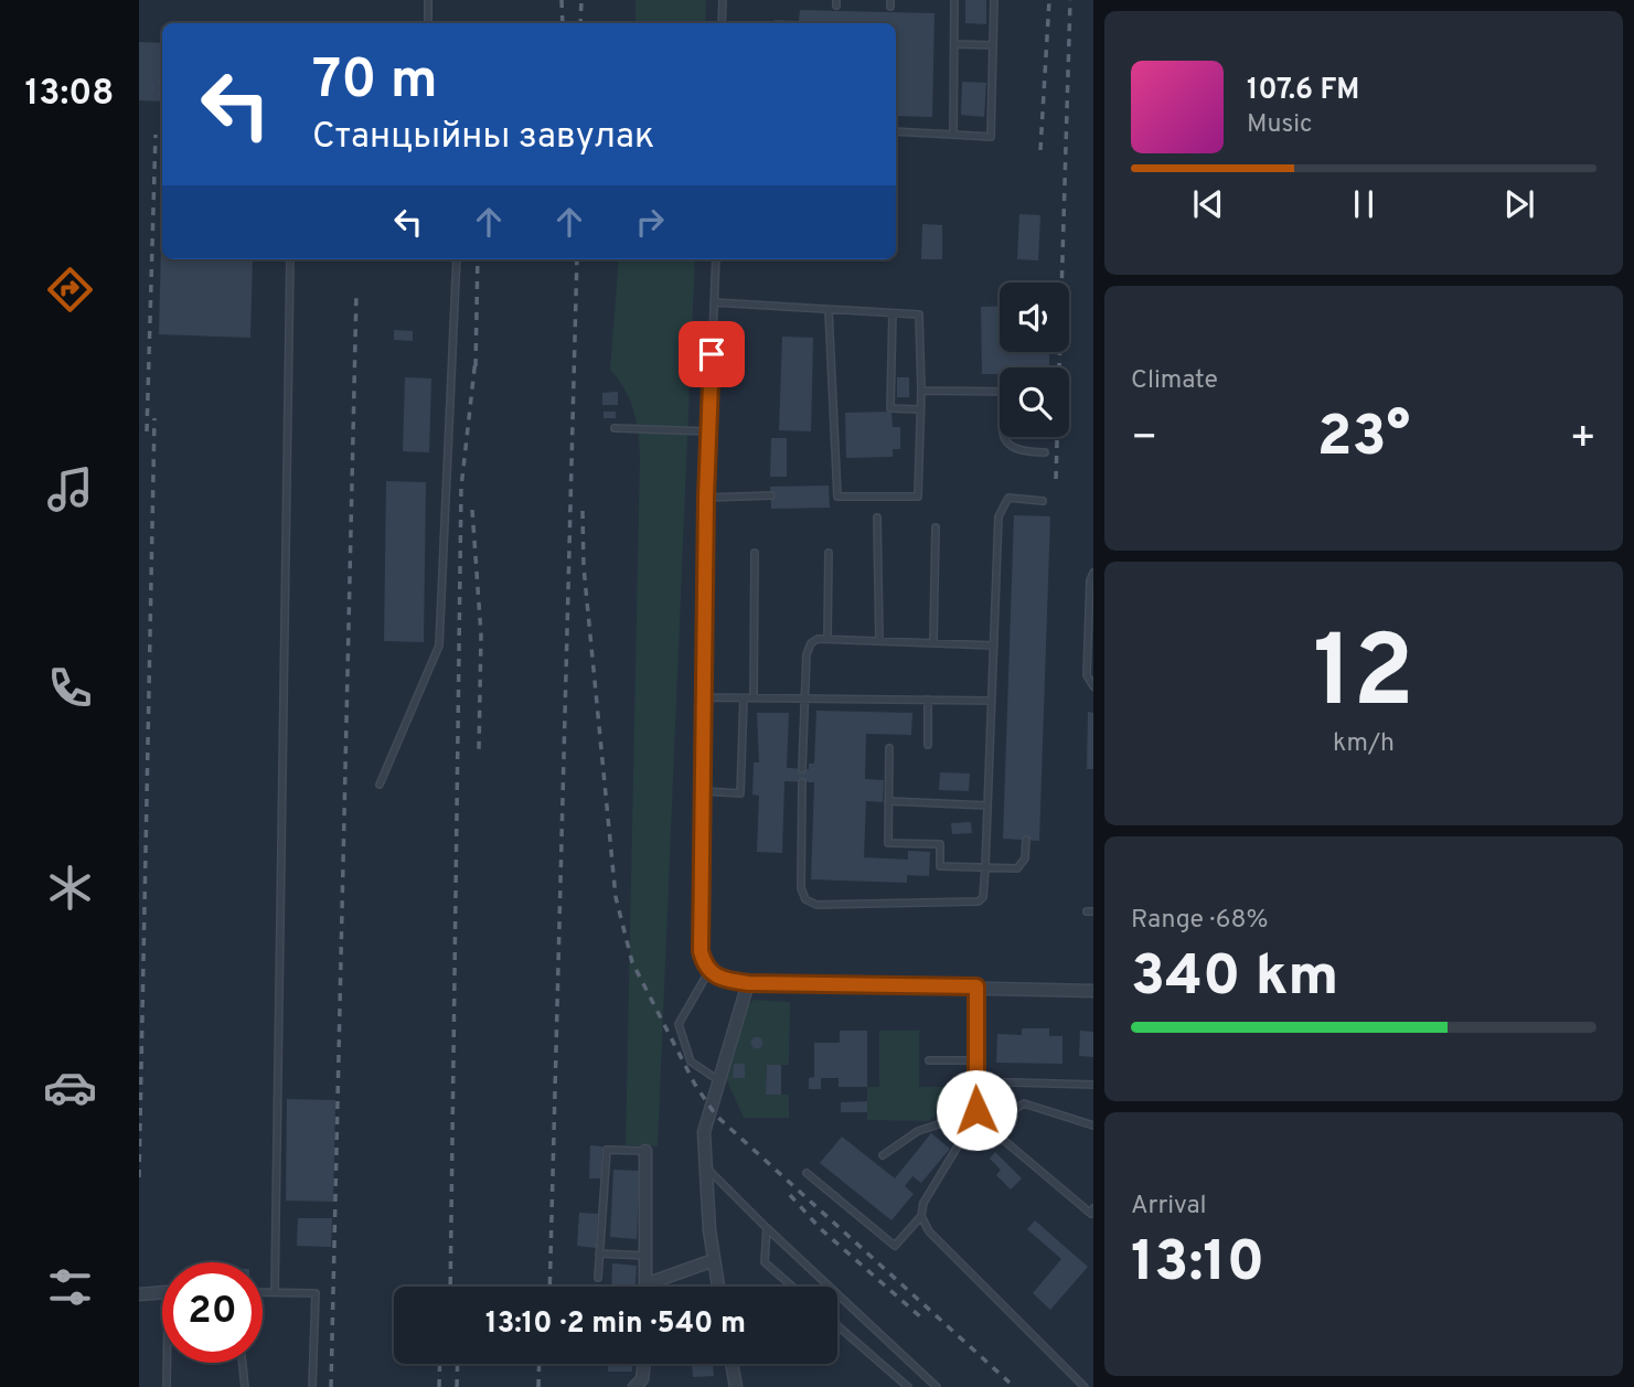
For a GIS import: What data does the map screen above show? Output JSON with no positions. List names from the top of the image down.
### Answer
{
  "page": {
    "tabs": "13:08",
    "turn": ["70 m", "Станцыйны завулак"],
    "song": ["107.6 FM", "Music"],
    "tile": [
      "Climate",
      ["12", "km/h"],
      ["Range · 68%", "340 km"],
      ["Arrival", "13:10"]
    ],
    "heat": ["−", "23°", "+"],
    "limit": "20",
    "trip": "13:10 · 2 min · 540 m"
  }
}
